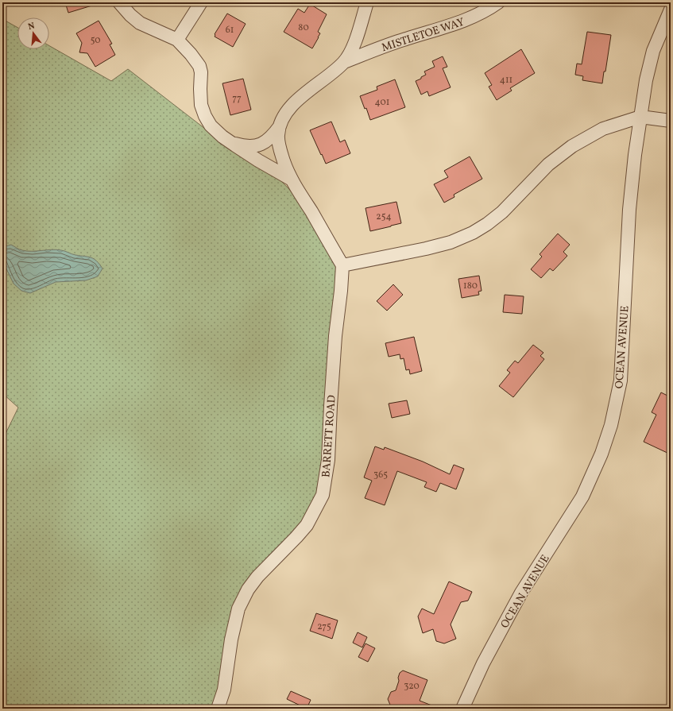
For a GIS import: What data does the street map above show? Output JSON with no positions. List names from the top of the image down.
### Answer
{
  "streets": {
    "street": ["MISTLETOE WAY", "OCEAN AVENUE", "BARRETT ROAD"]
  },
  "house_numbers": [
    "80",
    "61",
    "50",
    "411",
    "77",
    "401",
    "254",
    "180",
    "365",
    "275",
    "320"
  ],
  "north": "top"
}
